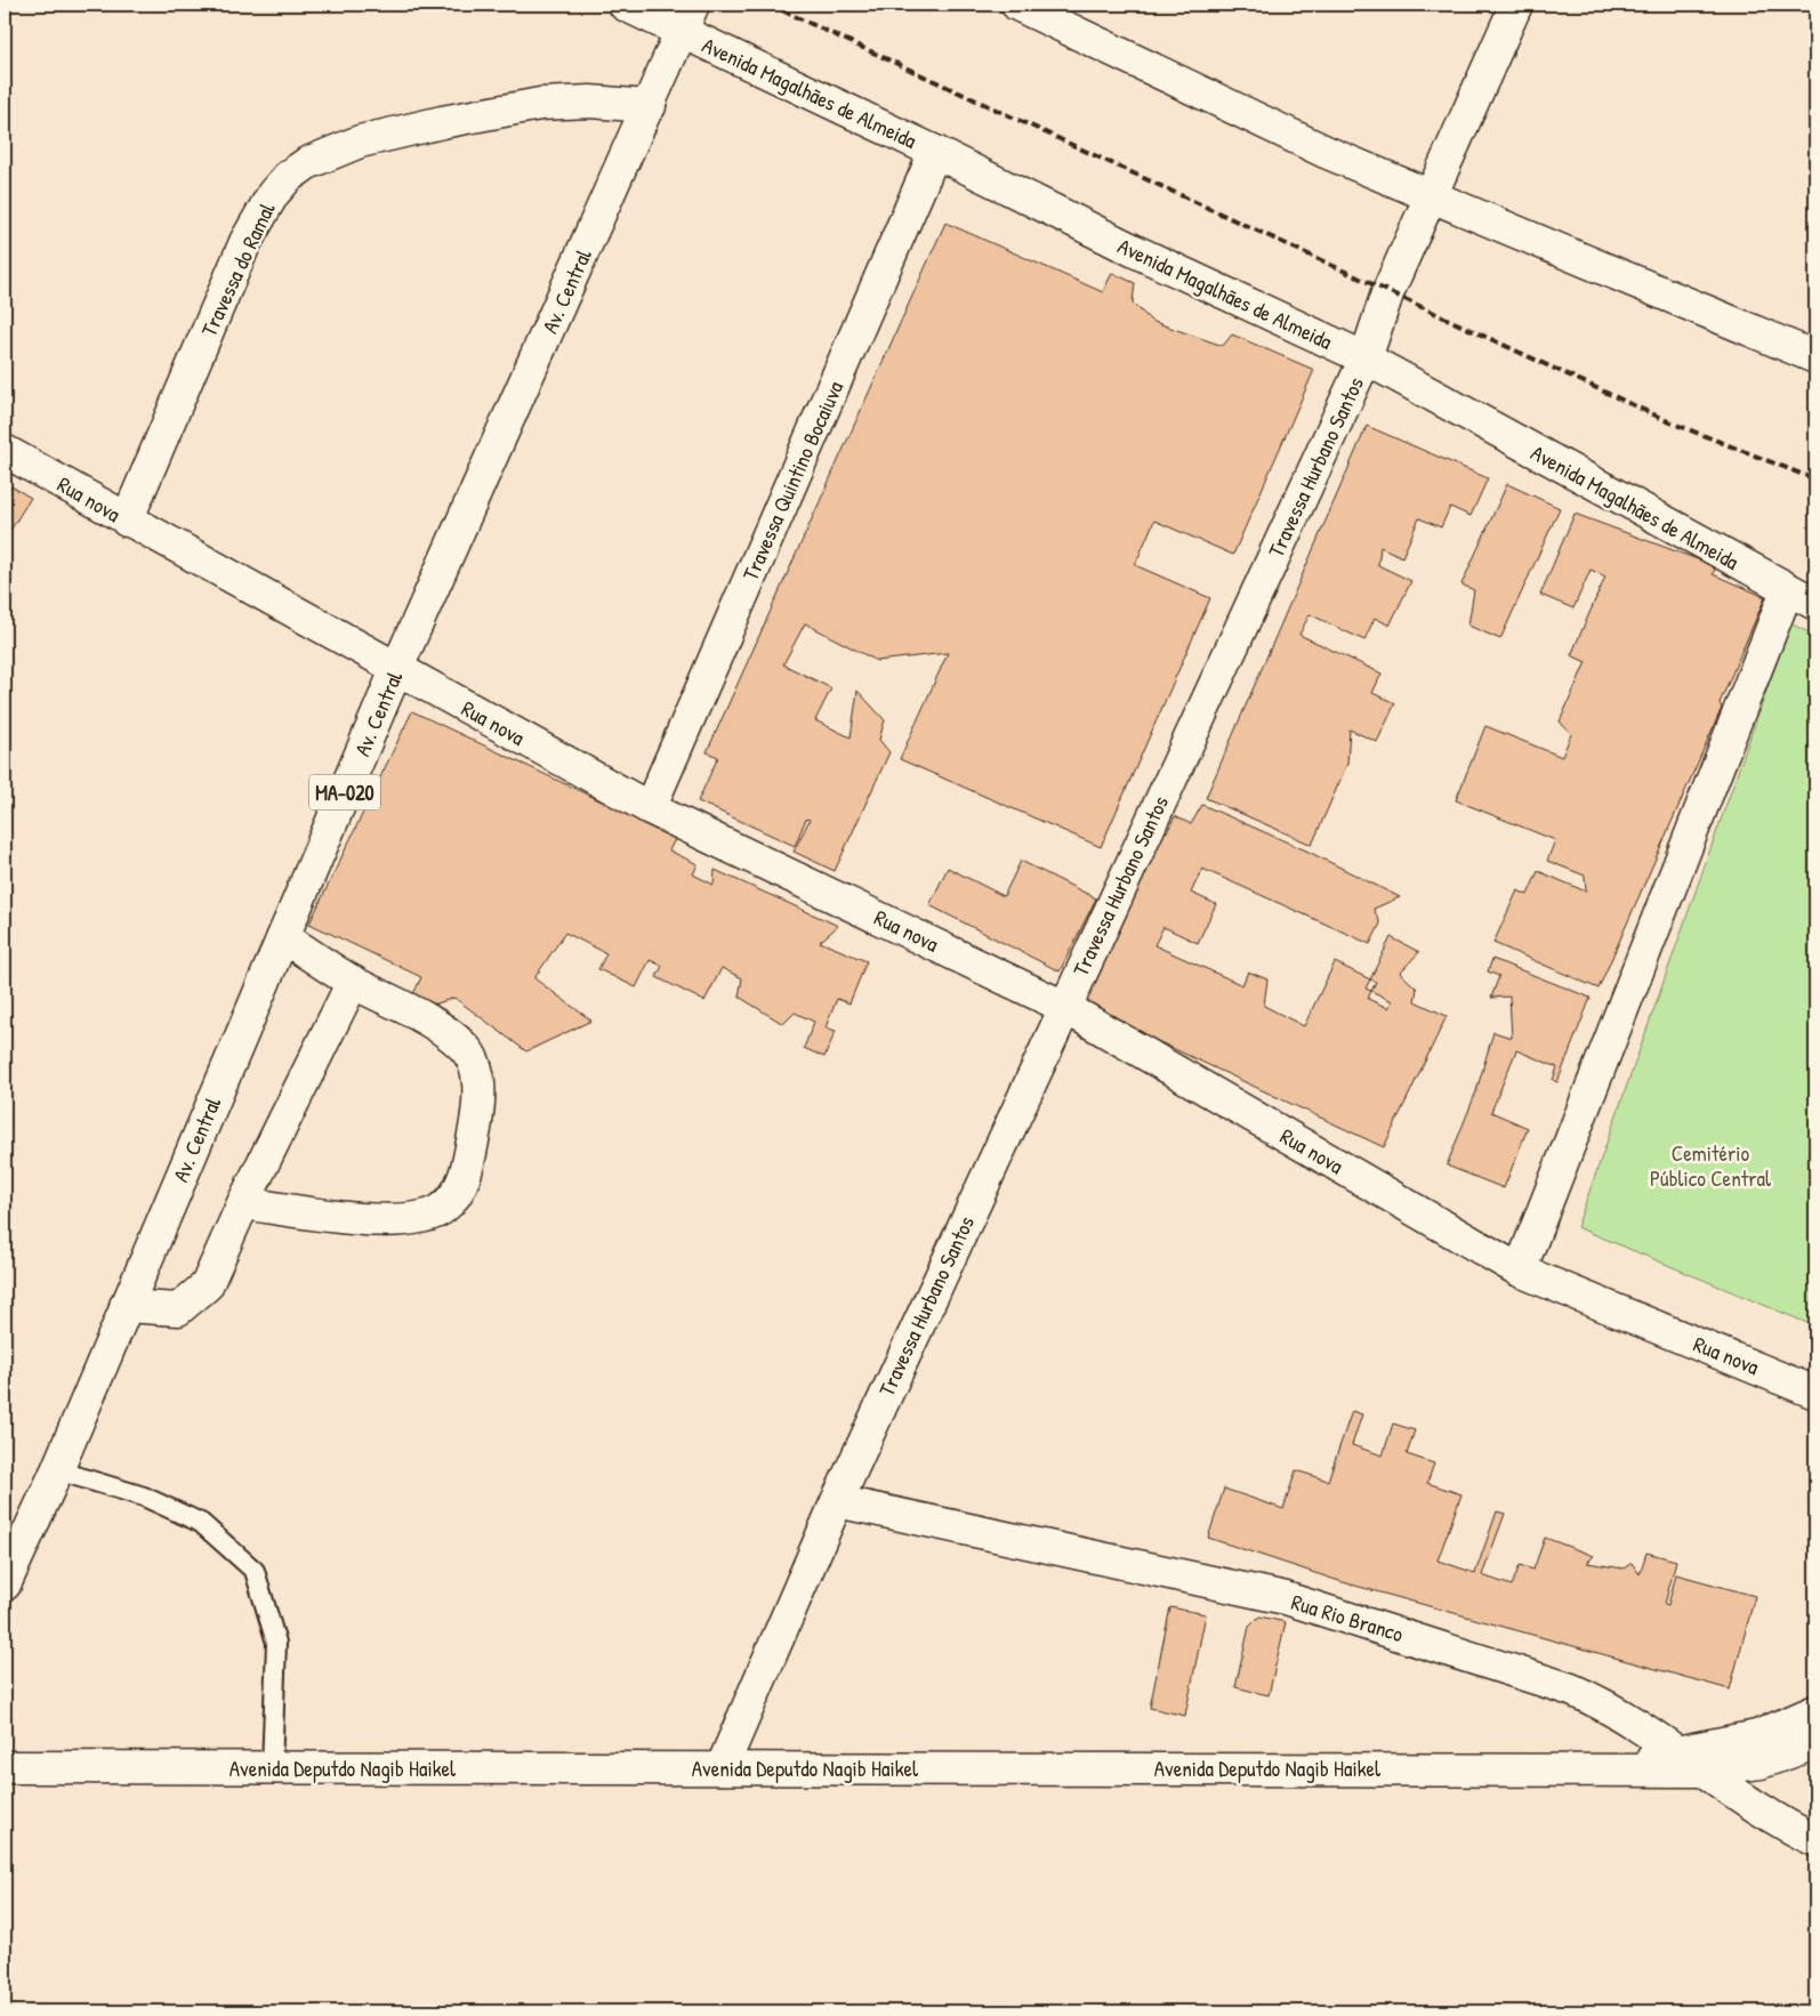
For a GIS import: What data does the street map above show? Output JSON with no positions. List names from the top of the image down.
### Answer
{
  "streets": {
    "street": [
      "Avenida Magalhães de Almeida",
      "Travessa do Ramal",
      "Av. Central",
      "Travessa Hurbano Santos",
      "Travessa Quintino Bocaiuva",
      "Rua nova",
      "MA-020",
      "Rua Rio Branco",
      "Avenida Deputdo Nagib Haikel"
    ]
  },
  "crossings": [
    ["Avenida Magalhães de Almeida", "Av. Central"],
    ["Avenida Magalhães de Almeida", "Travessa Hurbano Santos"],
    ["Avenida Magalhães de Almeida", "Travessa Quintino Bocaiuva"],
    ["Travessa do Ramal", "Av. Central"],
    ["Travessa do Ramal", "Rua nova"],
    ["Av. Central", "Rua nova"],
    ["Travessa Hurbano Santos", "Rua nova"],
    ["Travessa Hurbano Santos", "Rua Rio Branco"],
    ["Travessa Hurbano Santos", "Avenida Deputdo Nagib Haikel"],
    ["Travessa Quintino Bocaiuva", "Rua nova"],
    ["Rua Rio Branco", "Avenida Deputdo Nagib Haikel"]
  ],
  "parks": ["Cemitério Público Central"]
}
